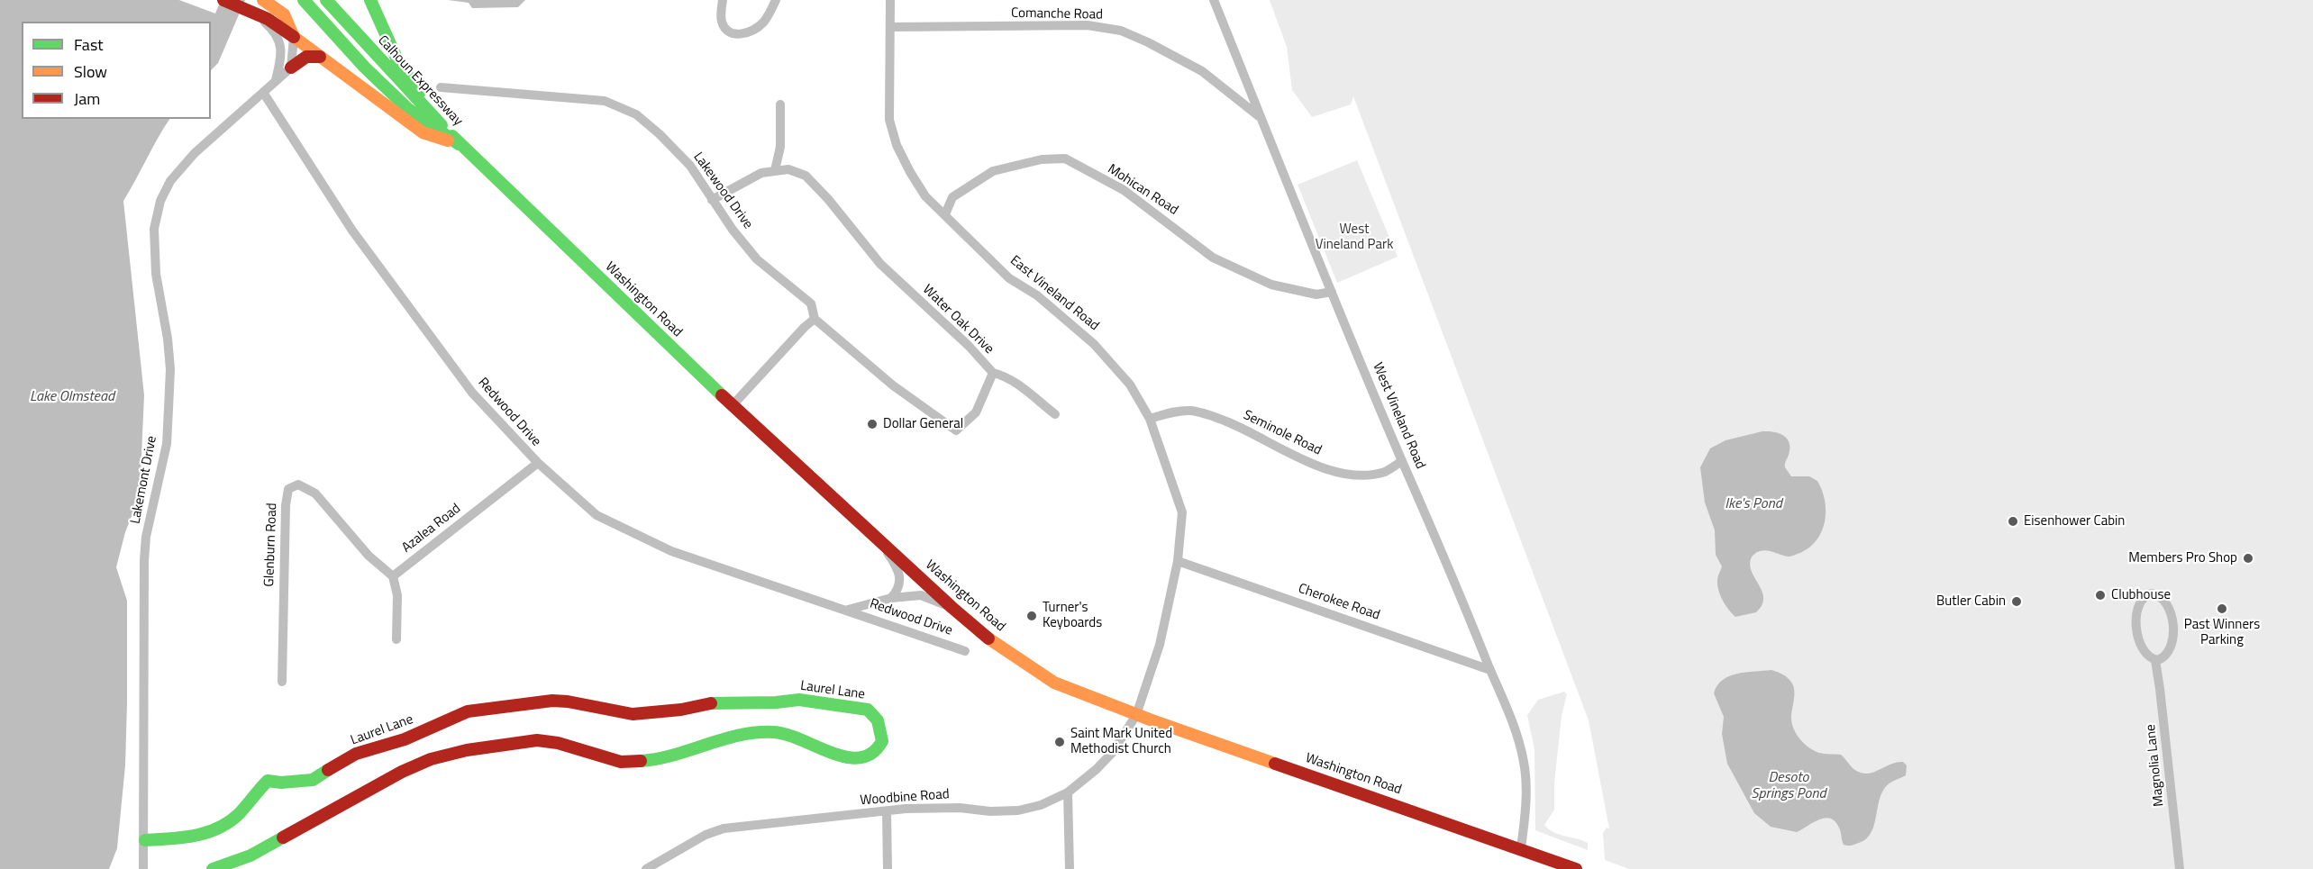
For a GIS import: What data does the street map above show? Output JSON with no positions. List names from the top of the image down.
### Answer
{
  "streets": {
    "main road": ["Calhoun Expressway", "Washington Road", "Laurel Lane"],
    "street": [
      "Comanche Road",
      "Mohican Road",
      "Lakewood Drive",
      "East Vineland Road",
      "Water Oak Drive",
      "Redwood Drive",
      "West Vineland Road",
      "Seminole Road",
      "Lakemont Drive",
      "Azalea Road",
      "Glenburn Road",
      "Cherokee Road",
      "Magnolia Lane",
      "Woodbine Road"
    ]
  },
  "crossings": [
    ["Comanche Road", "East Vineland Road"],
    ["Comanche Road", "West Vineland Road"],
    ["Calhoun Expressway", "Washington Road"],
    ["Mohican Road", "East Vineland Road"],
    ["Mohican Road", "West Vineland Road"],
    ["Lakewood Drive", "Water Oak Drive"],
    ["East Vineland Road", "Washington Road"],
    ["East Vineland Road", "Seminole Road"],
    ["East Vineland Road", "Cherokee Road"],
    ["East Vineland Road", "Woodbine Road"],
    ["Washington Road", "Redwood Drive"],
    ["Washington Road", "West Vineland Road"],
    ["Washington Road", "Woodbine Road"],
    ["Redwood Drive", "Lakemont Drive"],
    ["Redwood Drive", "Azalea Road"],
    ["West Vineland Road", "Seminole Road"],
    ["West Vineland Road", "Cherokee Road"],
    ["Lakemont Drive", "Laurel Lane"],
    ["Azalea Road", "Glenburn Road"]
  ],
  "water": ["Lake Olmstead", "Ike's Pond", "Desoto Springs Pond"],
  "parks": ["West Vineland Park"],
  "places": [
    "Dollar General",
    "Eisenhower Cabin",
    "Members Pro Shop",
    "Clubhouse",
    "Butler Cabin",
    "Past Winners Parking",
    "Turner's Keyboards",
    "Saint Mark United Methodist Church"
  ],
  "legend": ["Fast", "Slow", "Jam"]
}
